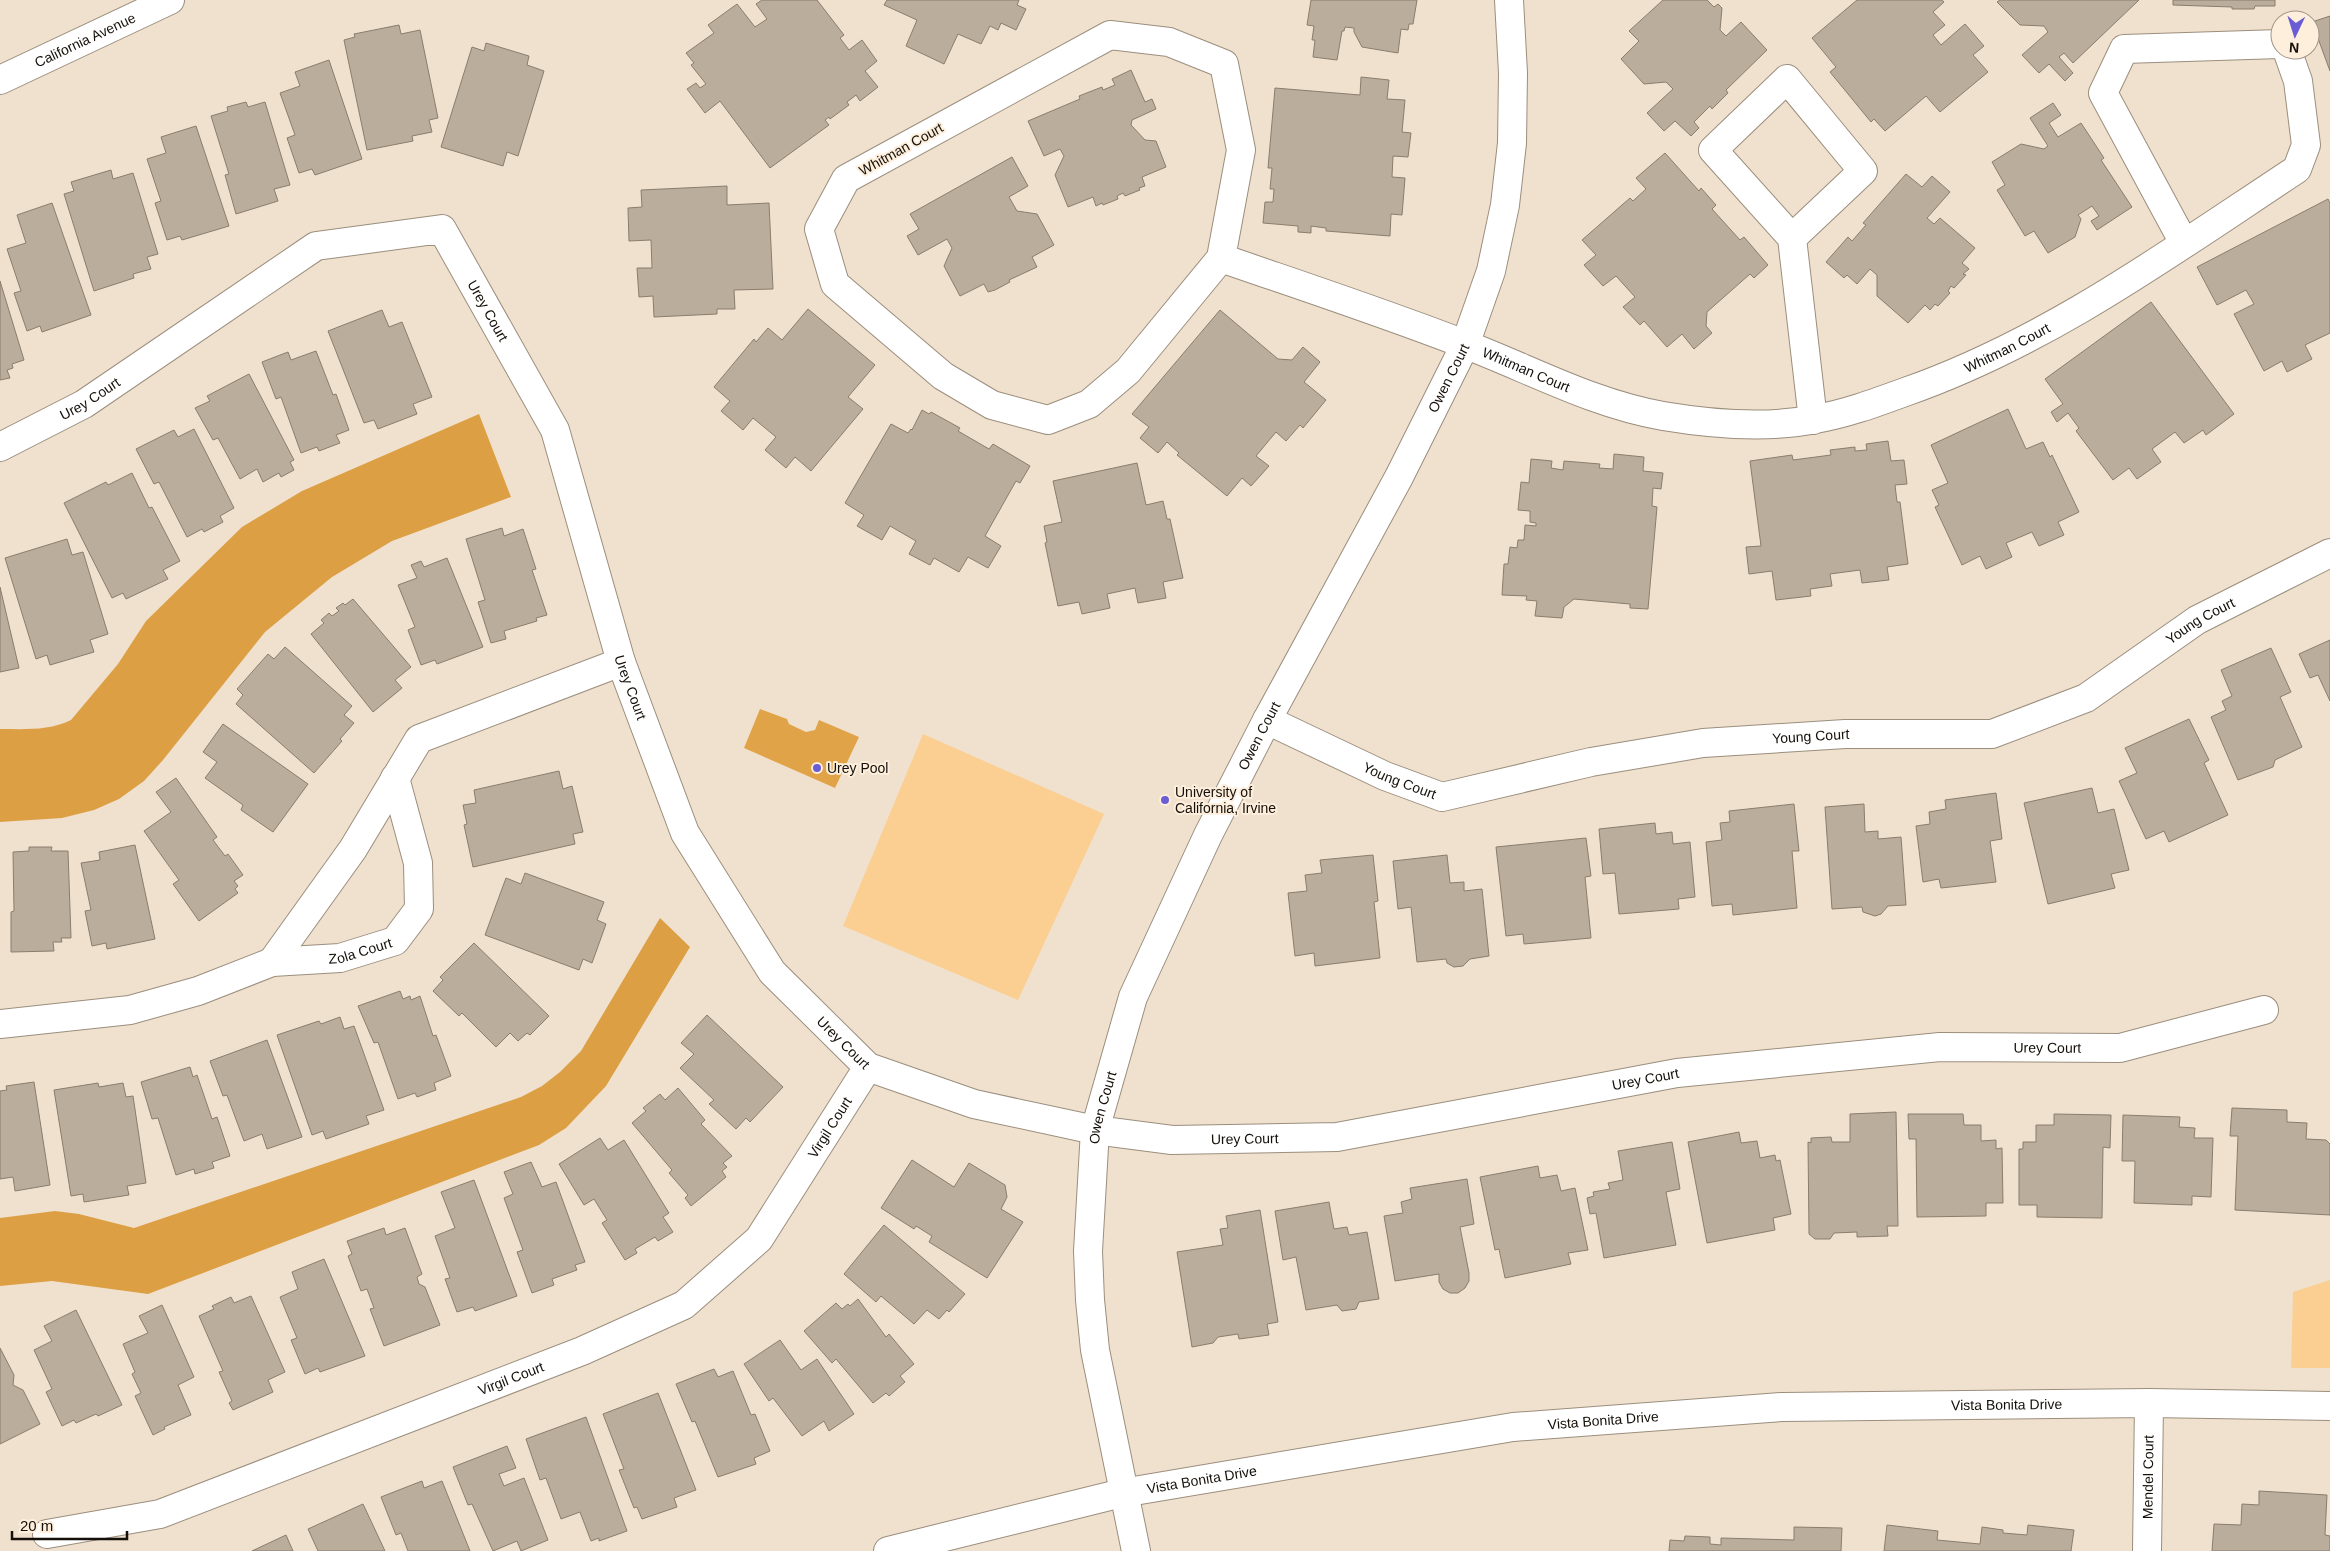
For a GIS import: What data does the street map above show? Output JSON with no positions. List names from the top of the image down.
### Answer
{
  "streets": {
    "street": [
      "California Avenue",
      "Whitman Court",
      "Urey Court",
      "Owen Court",
      "Young Court",
      "Zola Court",
      "Virgil Court",
      "Vista Bonita Drive",
      "Mendel Court"
    ]
  },
  "crossings": [
    ["Whitman Court", "Owen Court"],
    ["Urey Court", "Owen Court"],
    ["Urey Court", "Virgil Court"],
    ["Owen Court", "Young Court"],
    ["Owen Court", "Vista Bonita Drive"],
    ["Vista Bonita Drive", "Mendel Court"]
  ],
  "places": ["Urey Pool", "University of California, Irvine"],
  "scale_bar": "20 m",
  "north": "bottom"
}
